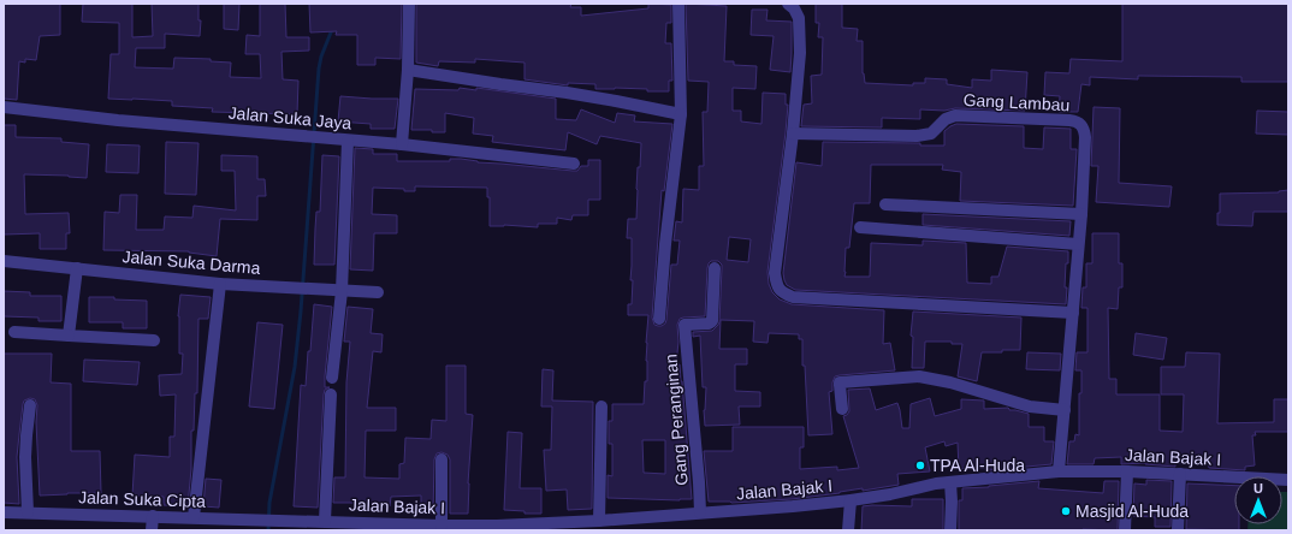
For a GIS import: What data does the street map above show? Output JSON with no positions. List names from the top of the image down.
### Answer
{
  "streets": {
    "street": [
      "Gang Lambau",
      "Jalan Suka Jaya",
      "Jalan Suka Darma",
      "Gang Peranginan",
      "Jalan Bajak I",
      "Jalan Suka Cipta"
    ]
  },
  "crossings": [
    ["Gang Lambau", "Jalan Bajak I"],
    ["Gang Peranginan", "Jalan Bajak I"],
    ["Jalan Bajak I", "Jalan Suka Cipta"]
  ],
  "places": ["TPA Al-Huda", "Masjid Al-Huda"],
  "north": "top"
}
